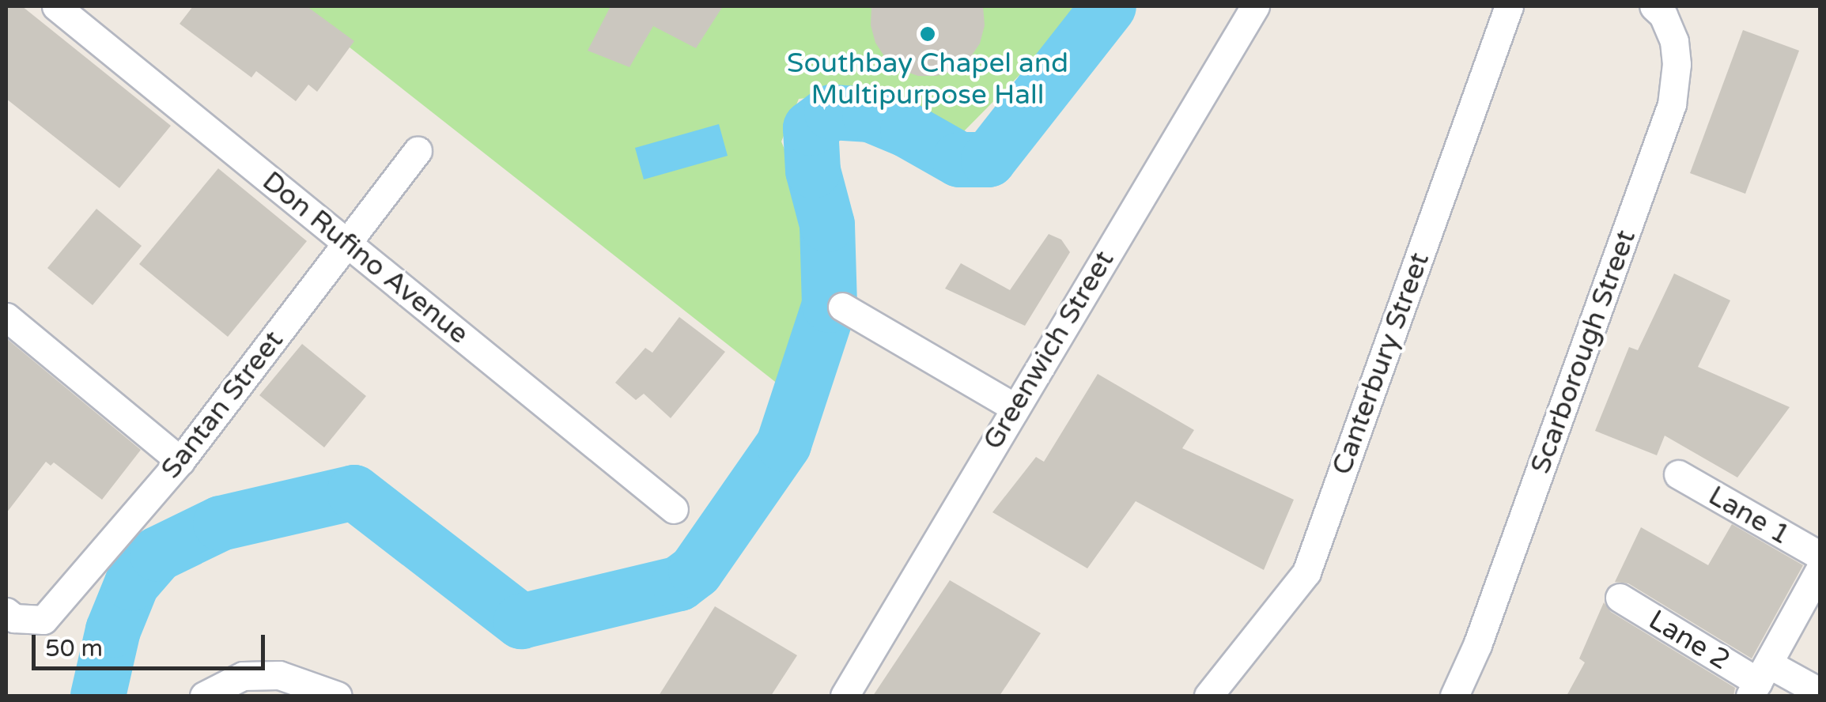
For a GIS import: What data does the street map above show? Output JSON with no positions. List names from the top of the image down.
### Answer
{
  "streets": {
    "street": [
      "Don Rufino Avenue",
      "Greenwich Street",
      "Scarborough Street",
      "Canterbury Street",
      "Santan Street",
      "Lane 1",
      "Lane 2"
    ]
  },
  "crossings": [
    ["Don Rufino Avenue", "Santan Street"]
  ],
  "places": ["Southbay Chapel and Multipurpose Hall"],
  "scale_bar": "50 m"
}
